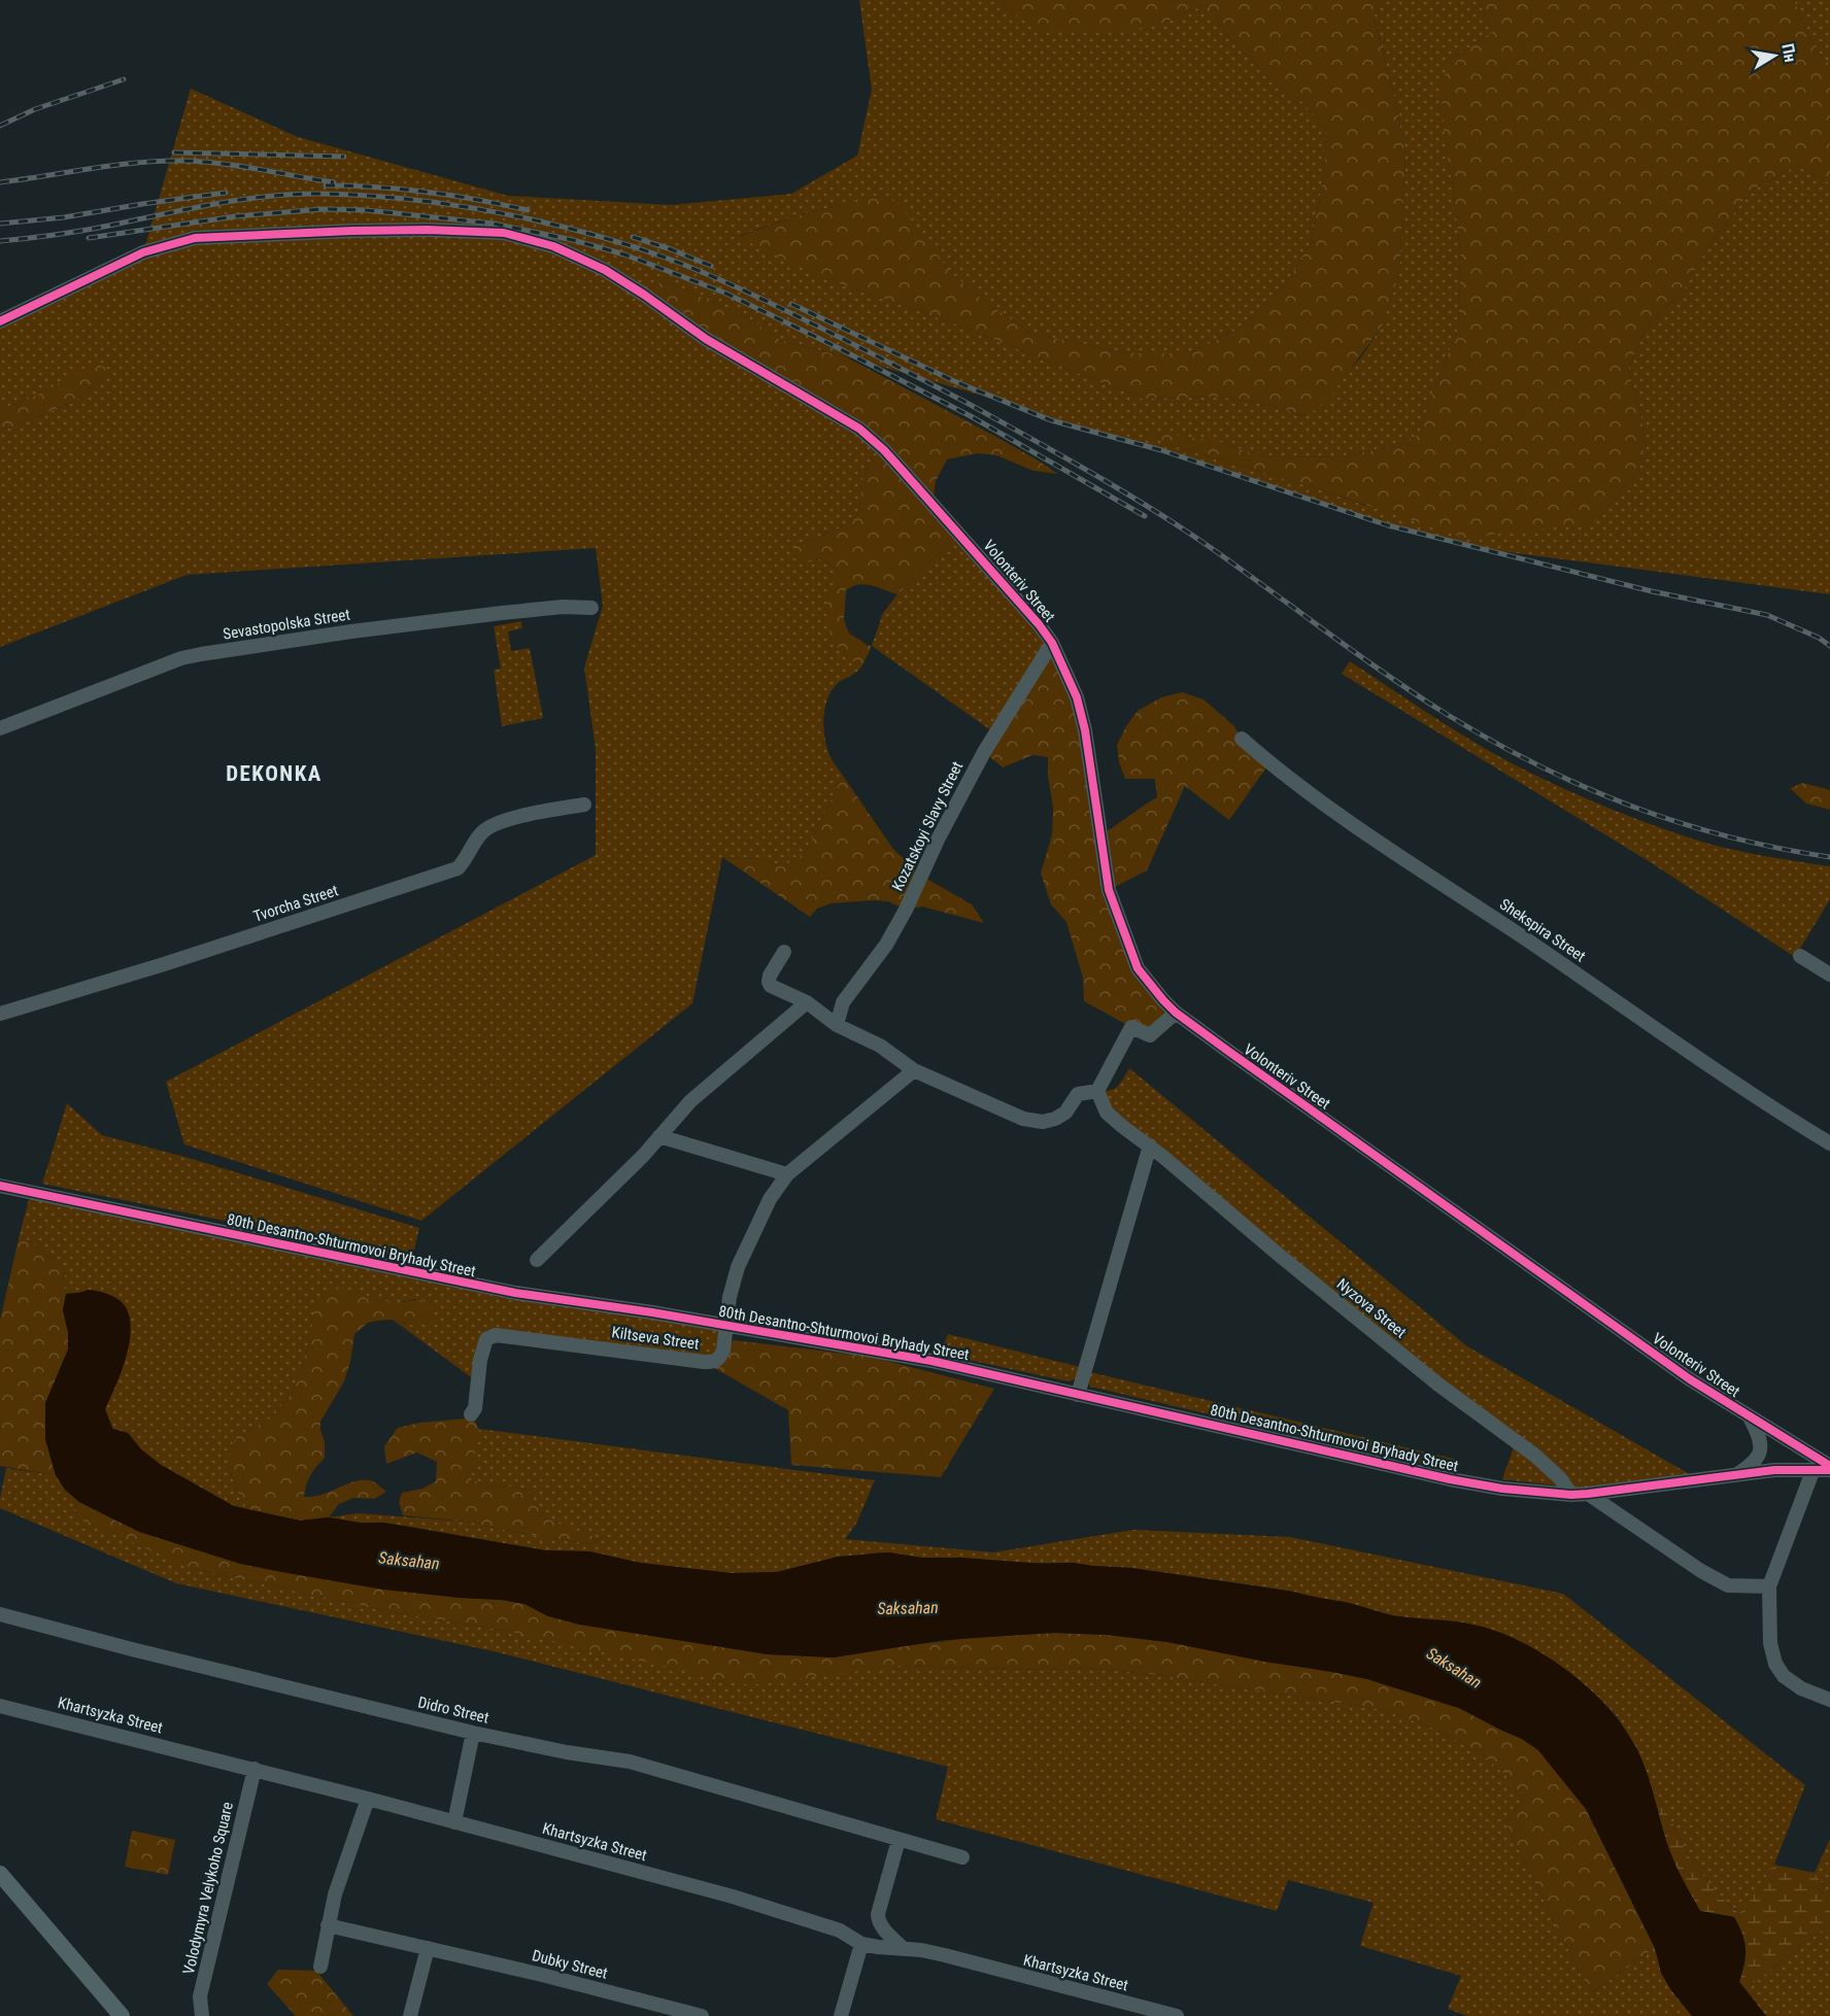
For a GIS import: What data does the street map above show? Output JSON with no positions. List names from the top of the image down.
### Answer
{
  "streets": {
    "street": [
      "Volonteriv Street",
      "Sevastopolska Street",
      "Kozatskoyi Slavy Street",
      "Tvorcha Street",
      "Shekspira Street",
      "80th Desantno-Shturmovoi Bryhady Street",
      "Nyzova Street",
      "Kiltseva Street",
      "Didro Street",
      "Khartsyzka Street",
      "Volodymyra Velykoho Square",
      "Dubky Street"
    ]
  },
  "crossings": [
    ["Volonteriv Street", "Kozatskoyi Slavy Street"],
    ["Volonteriv Street", "80th Desantno-Shturmovoi Bryhady Street"],
    ["80th Desantno-Shturmovoi Bryhady Street", "Nyzova Street"],
    ["80th Desantno-Shturmovoi Bryhady Street", "Kiltseva Street"],
    ["Khartsyzka Street", "Volodymyra Velykoho Square"]
  ],
  "districts": ["DEKONKA"],
  "water": ["Saksahan"],
  "north": "right"
}
